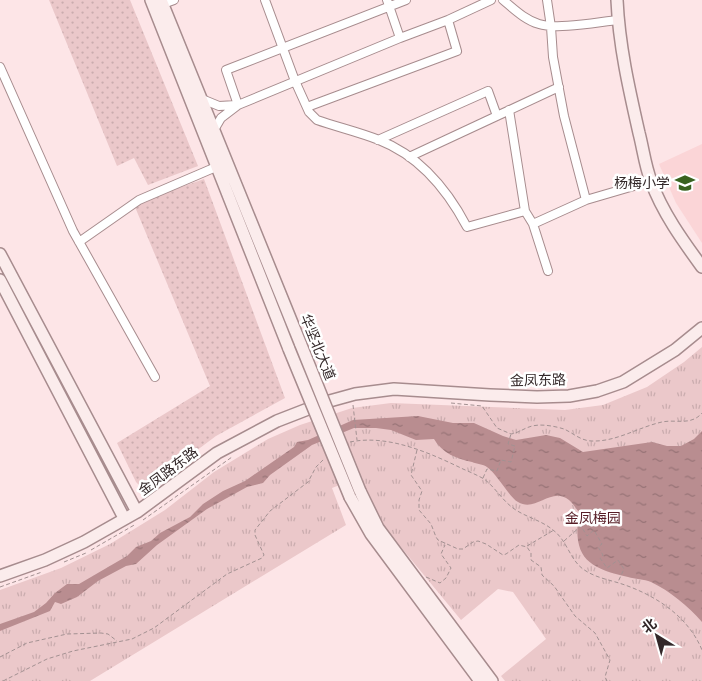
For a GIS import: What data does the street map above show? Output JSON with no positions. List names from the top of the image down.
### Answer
{
  "streets": {
    "main road": ["华坚北大道", "金凤东路", "金凤路东路"]
  },
  "crossings": [
    ["金凤东路", "金凤路东路"]
  ],
  "parks": ["金凤梅园"],
  "places": {
    "school or university": ["杨梅小学"]
  },
  "north": "top left"
}
